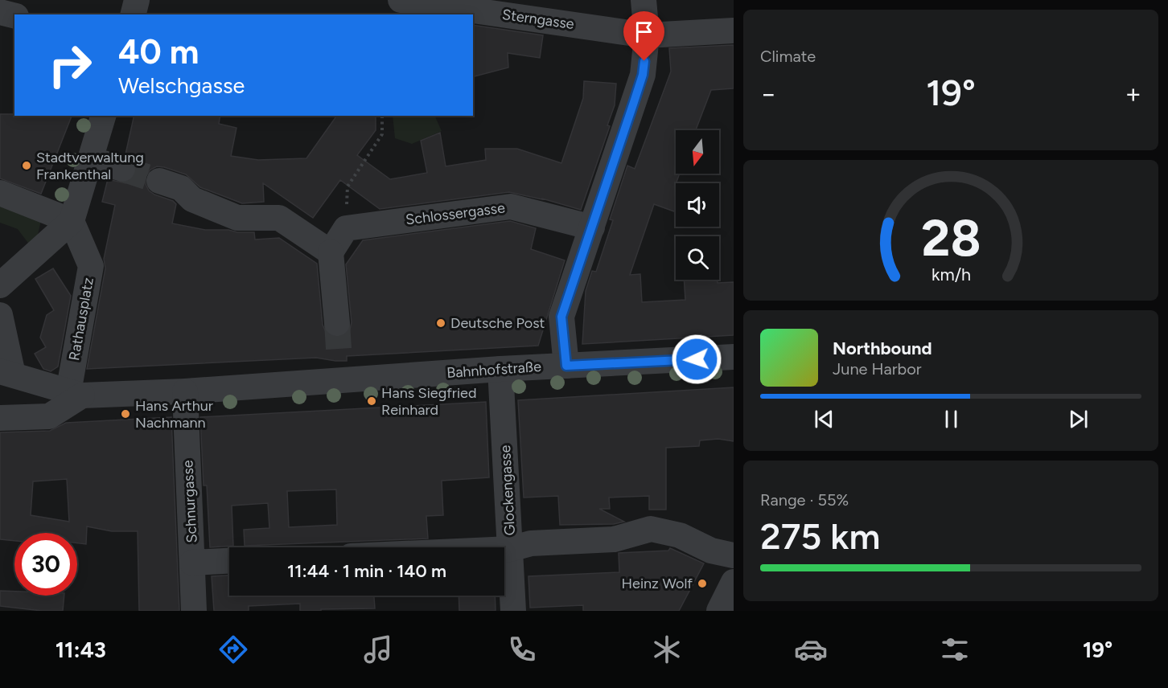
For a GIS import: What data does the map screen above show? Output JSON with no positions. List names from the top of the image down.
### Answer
{
  "streets": {
    "street": [
      "Sterngasse",
      "Schlossergasse",
      "Rathausplatz",
      "Bahnhofstraße",
      "Glockengasse",
      "Schnurgasse"
    ]
  },
  "crossings": [
    ["Rathausplatz", "Bahnhofstraße"],
    ["Bahnhofstraße", "Glockengasse"],
    ["Bahnhofstraße", "Schnurgasse"]
  ],
  "places": [
    "Stadtverwaltung Frankenthal",
    "Deutsche Post",
    "Hans Siegfried Reinhard",
    "Hans Arthur Nachmann",
    "Heinz Wolf"
  ],
  "north": "bottom",
  "page": {
    "tile": [
      "Climate",
      ["Range · 55%", "275 km"]
    ],
    "turn": ["40 m", "Welschgasse"],
    "heat": ["−", "19°", "+"],
    "song": ["Northbound", "June Harbor"],
    "limit": "30",
    "trip": "11:44 · 1 min · 140 m",
    "tabs": ["11:43", "19°"],
    "gauge": ["28", "km/h"]
  }
}
